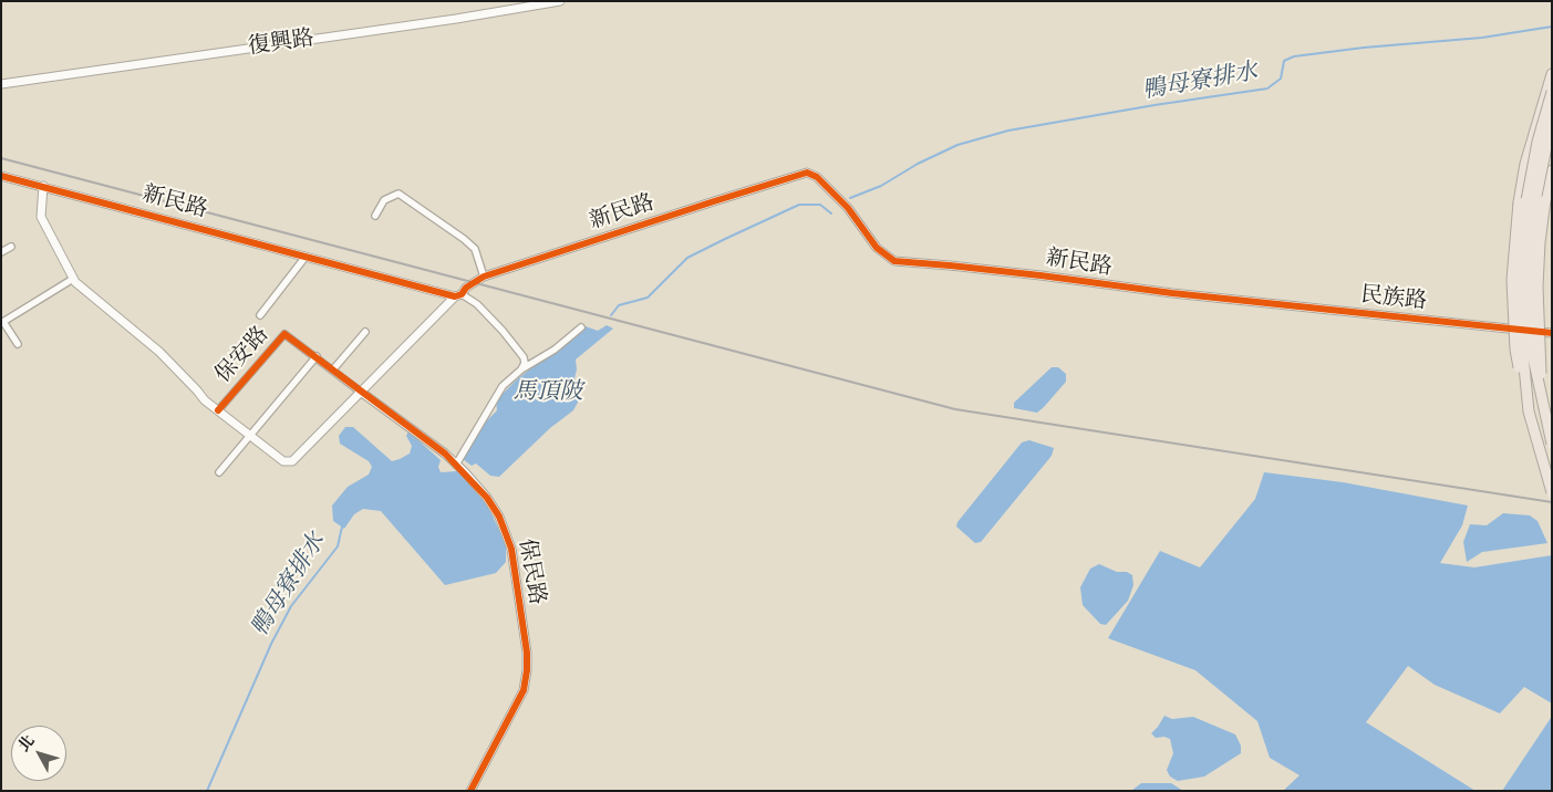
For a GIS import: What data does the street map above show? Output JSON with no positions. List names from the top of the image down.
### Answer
{
  "streets": {
    "street": [
      "復興路",
      "新民路",
      "民族路",
      "保安路",
      "保民路"
    ]
  },
  "crossings": [
    ["新民路", "民族路"],
    ["新民路", "保安路"],
    ["保安路", "保民路"]
  ],
  "water": ["鴨母寮排水", "馬頂陂"],
  "north": "top left"
}
